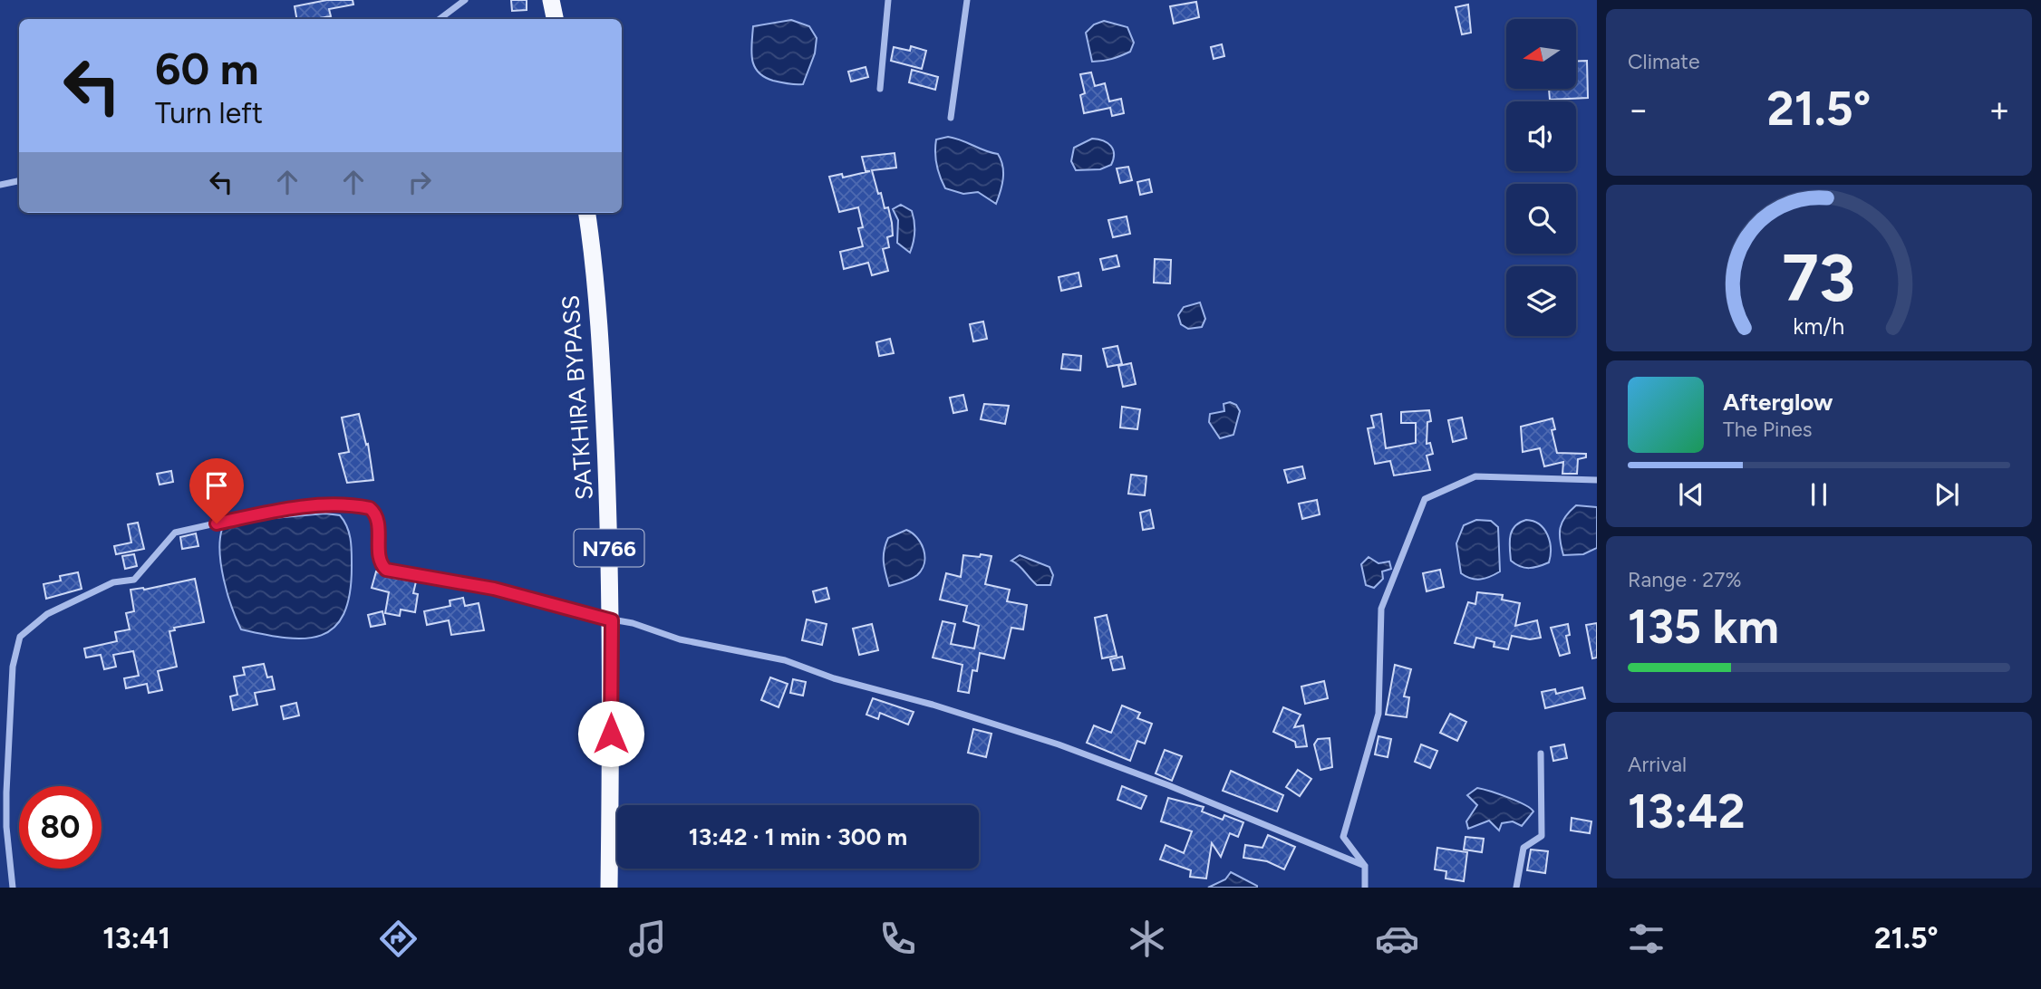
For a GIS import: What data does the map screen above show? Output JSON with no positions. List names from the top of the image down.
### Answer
{
  "streets": {
    "highway": ["SATKHIRA BYPASS", "N766"]
  },
  "north": "left",
  "page": {
    "tile": [
      "Climate",
      ["Range · 27%", "135 km"],
      ["Arrival", "13:42"]
    ],
    "turn": ["60 m", "Turn left"],
    "heat": ["−", "21.5°", "+"],
    "song": ["Afterglow", "The Pines"],
    "limit": "80",
    "trip": "13:42 · 1 min · 300 m",
    "tabs": ["13:41", "21.5°"],
    "gauge": ["73", "km/h"]
  }
}
